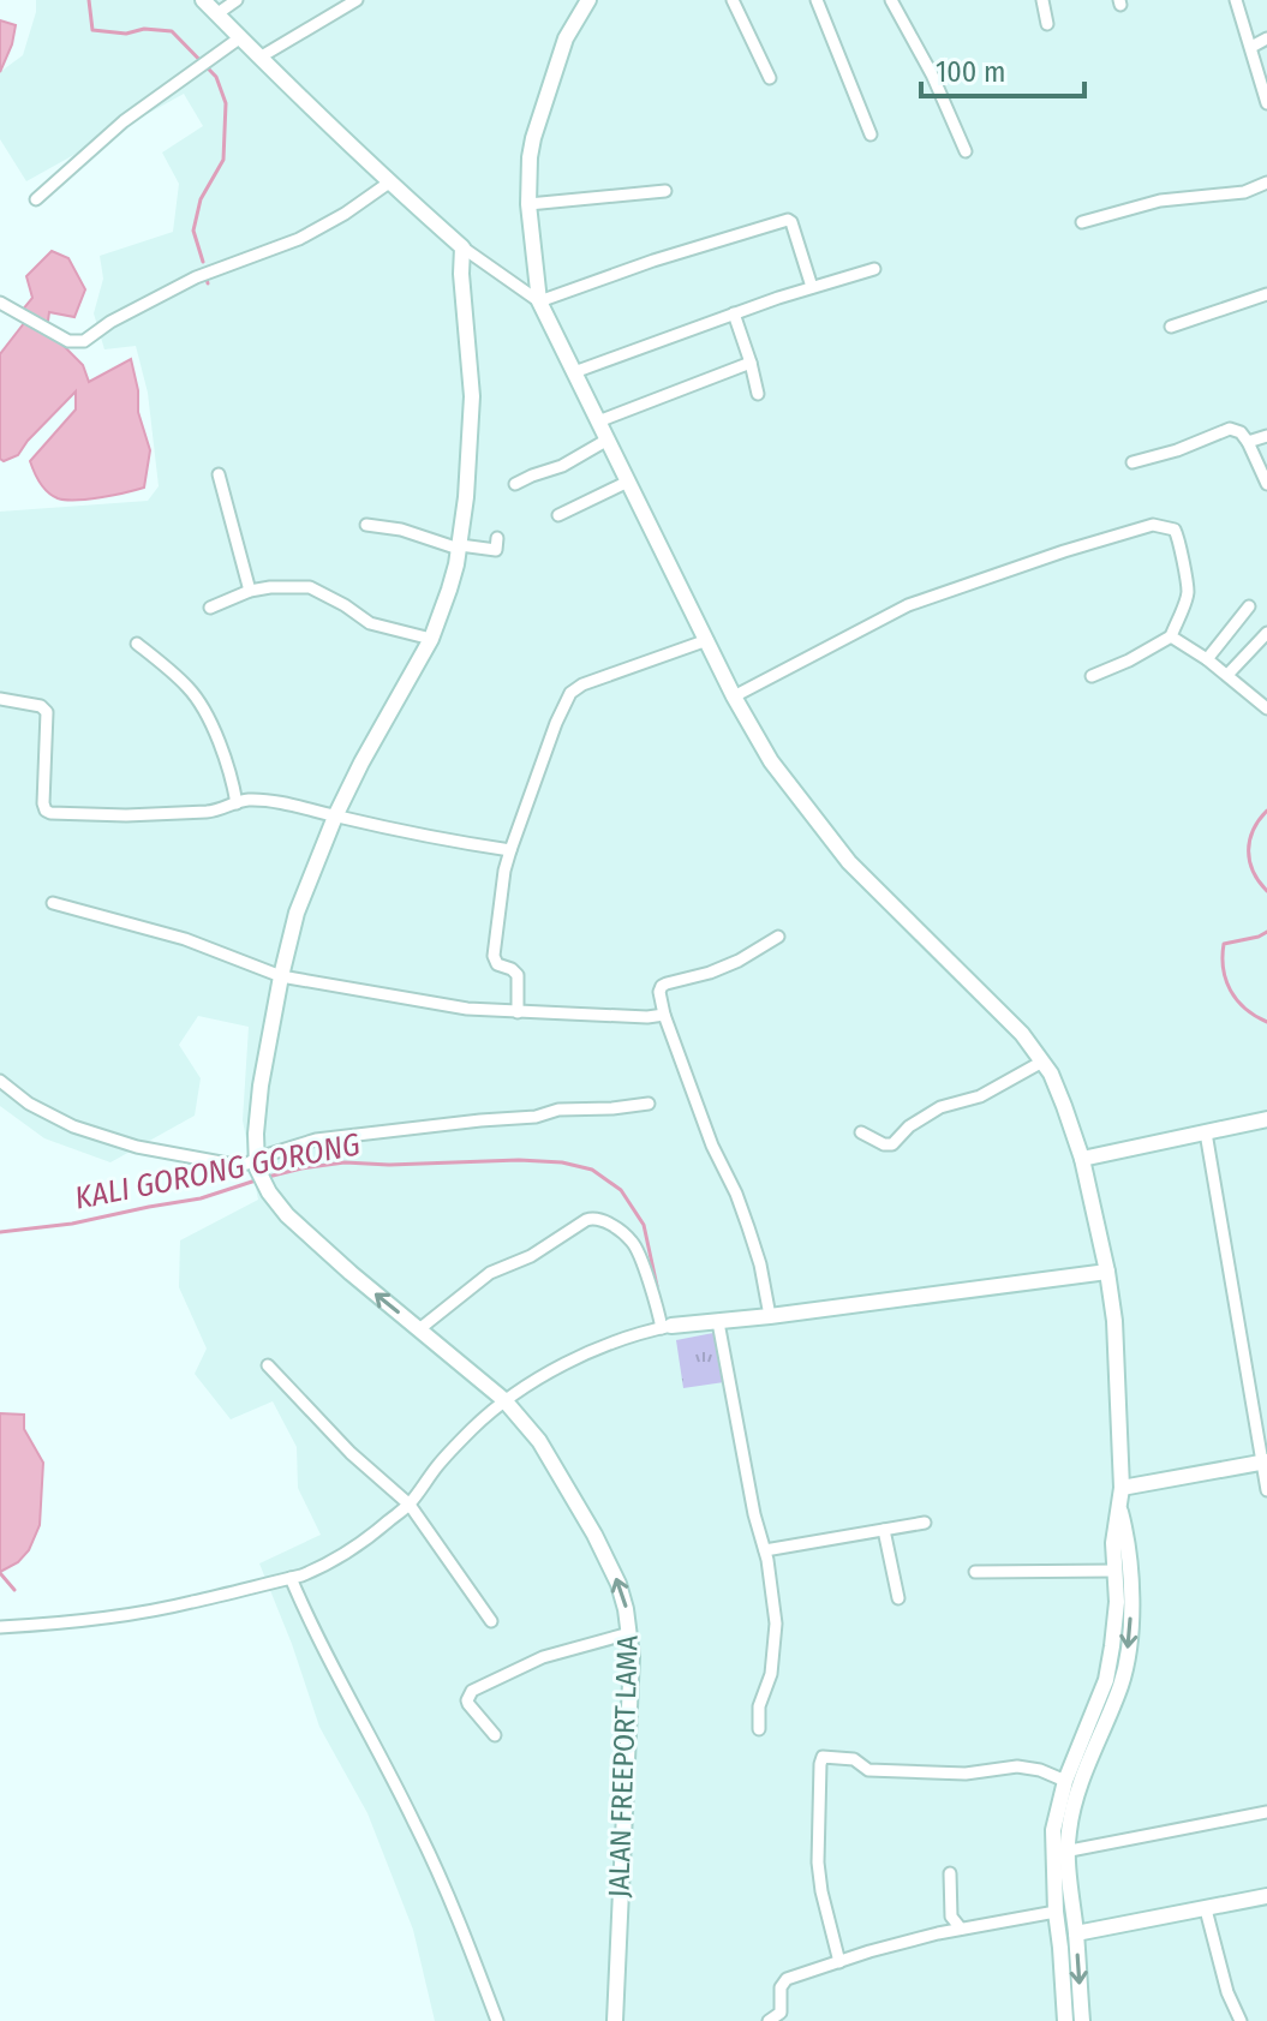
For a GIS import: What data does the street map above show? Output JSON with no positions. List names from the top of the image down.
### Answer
{
  "streets": {
    "street": ["JALAN FREEPORT LAMA"]
  },
  "one_way": ["JALAN FREEPORT LAMA"],
  "water": ["KALI GORONG GORONG"],
  "scale_bar": "100 m"
}
